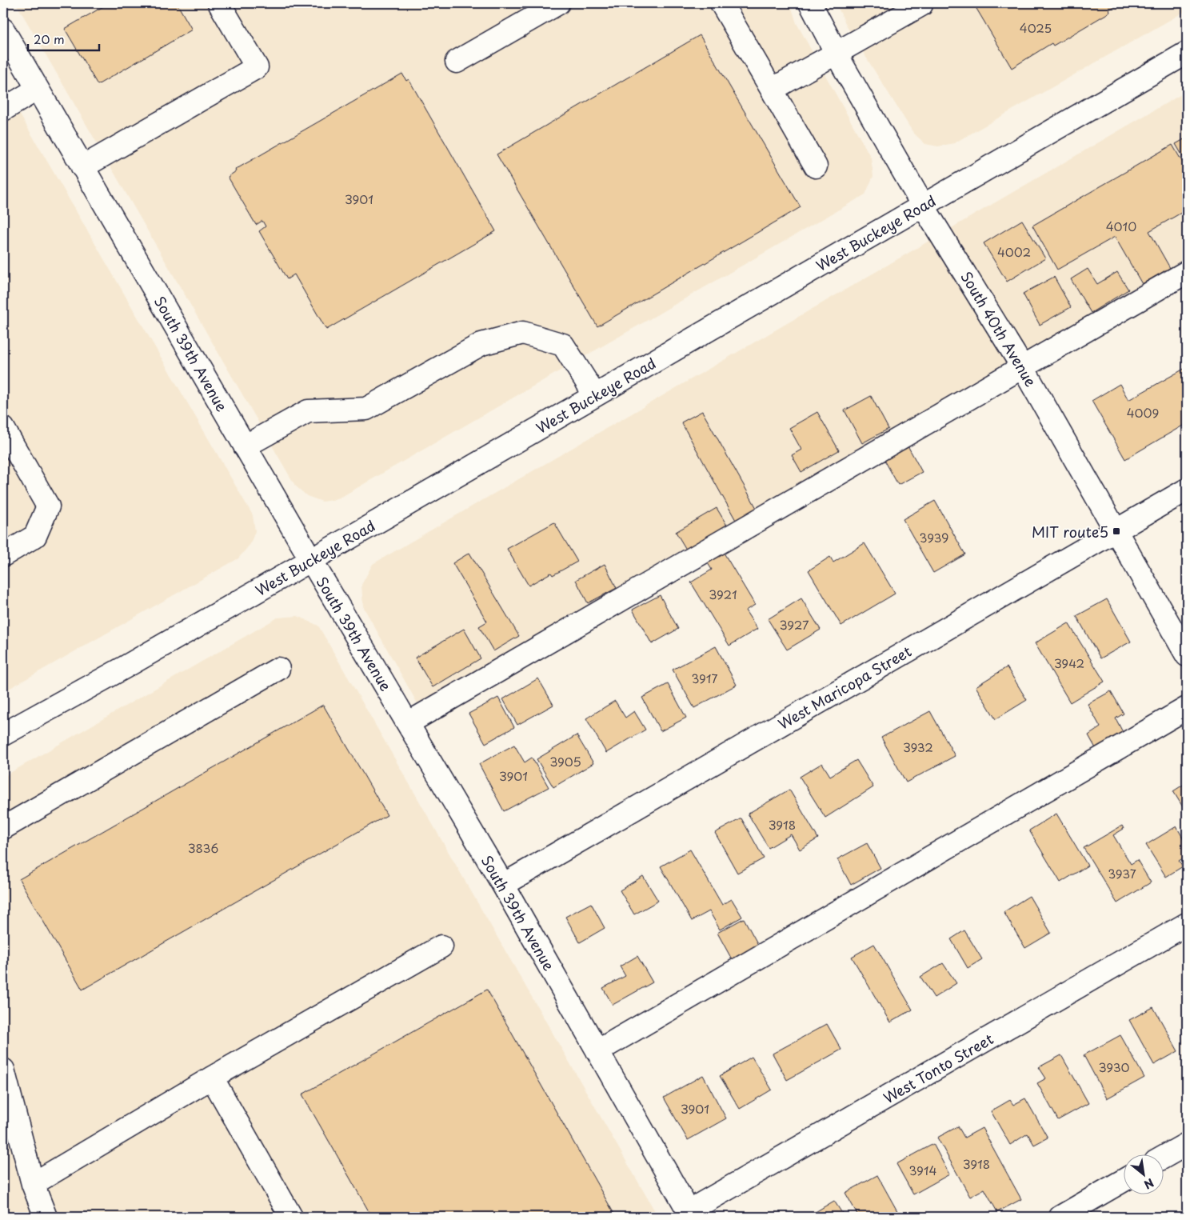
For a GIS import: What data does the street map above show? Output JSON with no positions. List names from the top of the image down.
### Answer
{
  "streets": {
    "street": [
      "West Buckeye Road",
      "South 40th Avenue",
      "South 39th Avenue",
      "West Maricopa Street",
      "West Tonto Street"
    ]
  },
  "crossings": [
    ["West Buckeye Road", "South 40th Avenue"],
    ["West Buckeye Road", "South 39th Avenue"],
    ["South 40th Avenue", "West Maricopa Street"],
    ["South 39th Avenue", "West Maricopa Street"],
    ["South 39th Avenue", "West Tonto Street"]
  ],
  "places": {
    "transit": ["MIT route5"]
  },
  "house_numbers": [
    "4025",
    "3901",
    "4010",
    "4002",
    "4009",
    "3939",
    "3921",
    "3927",
    "3942",
    "3917",
    "3932",
    "3905",
    "3901",
    "3918",
    "3836",
    "3937",
    "3930",
    "3901",
    "3918",
    "3914"
  ],
  "scale_bar": "20 m",
  "north": "bottom right"
}
